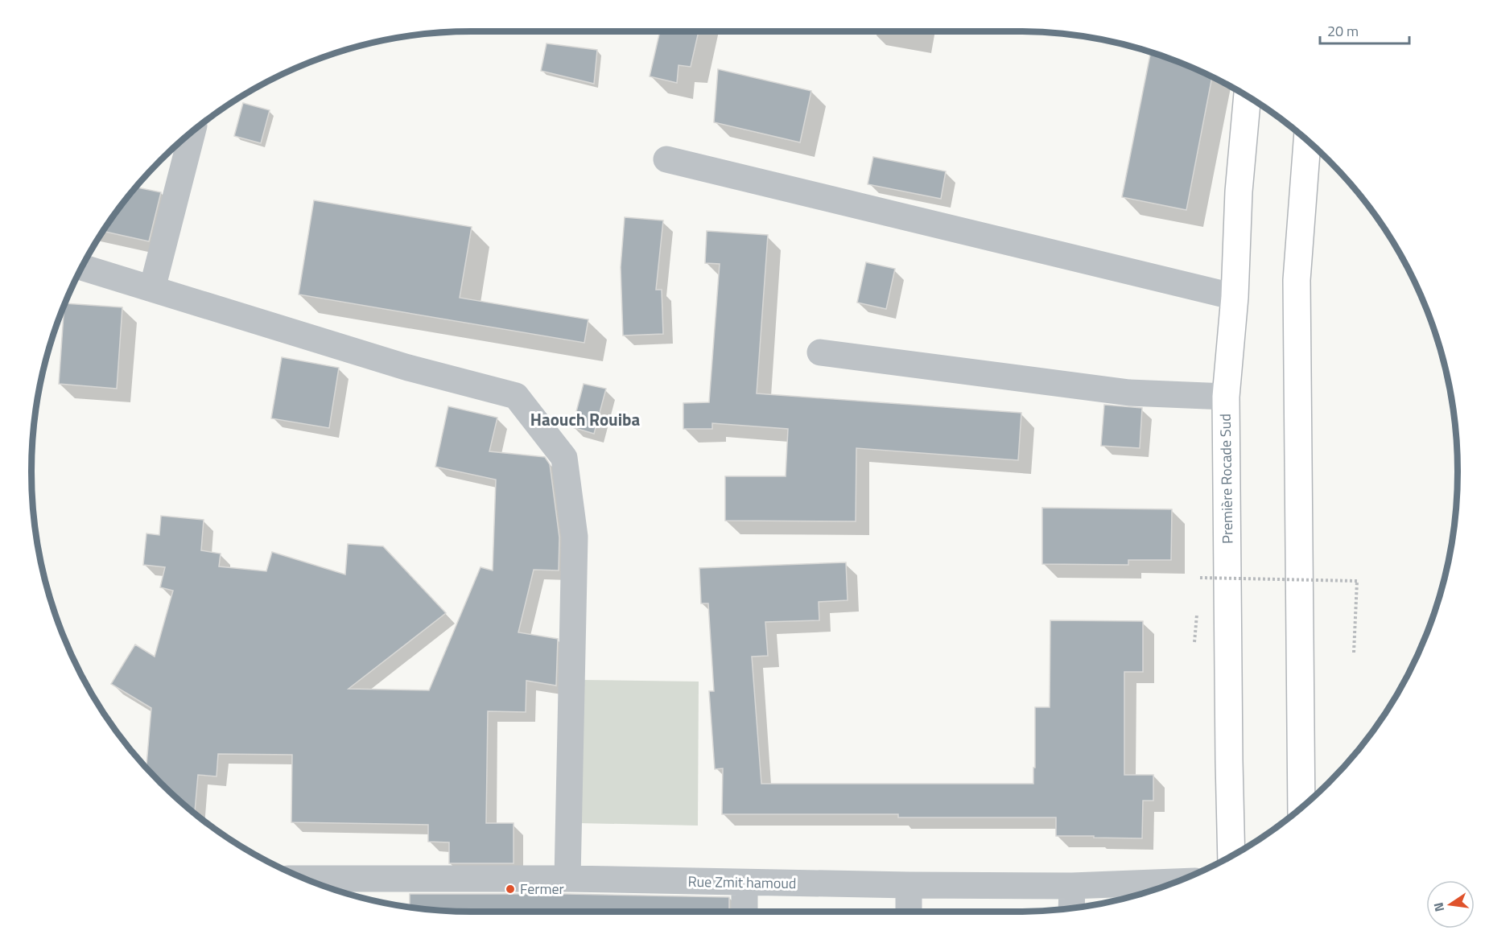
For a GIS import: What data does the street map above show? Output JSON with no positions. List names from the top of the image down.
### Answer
{
  "streets": {
    "highway": ["Première Rocade Sud"],
    "street": ["Rue Zmit hamoud"]
  },
  "districts": ["Haouch Rouiba"],
  "places": ["Fermer"],
  "scale_bar": "20 m",
  "north": "left"
}
